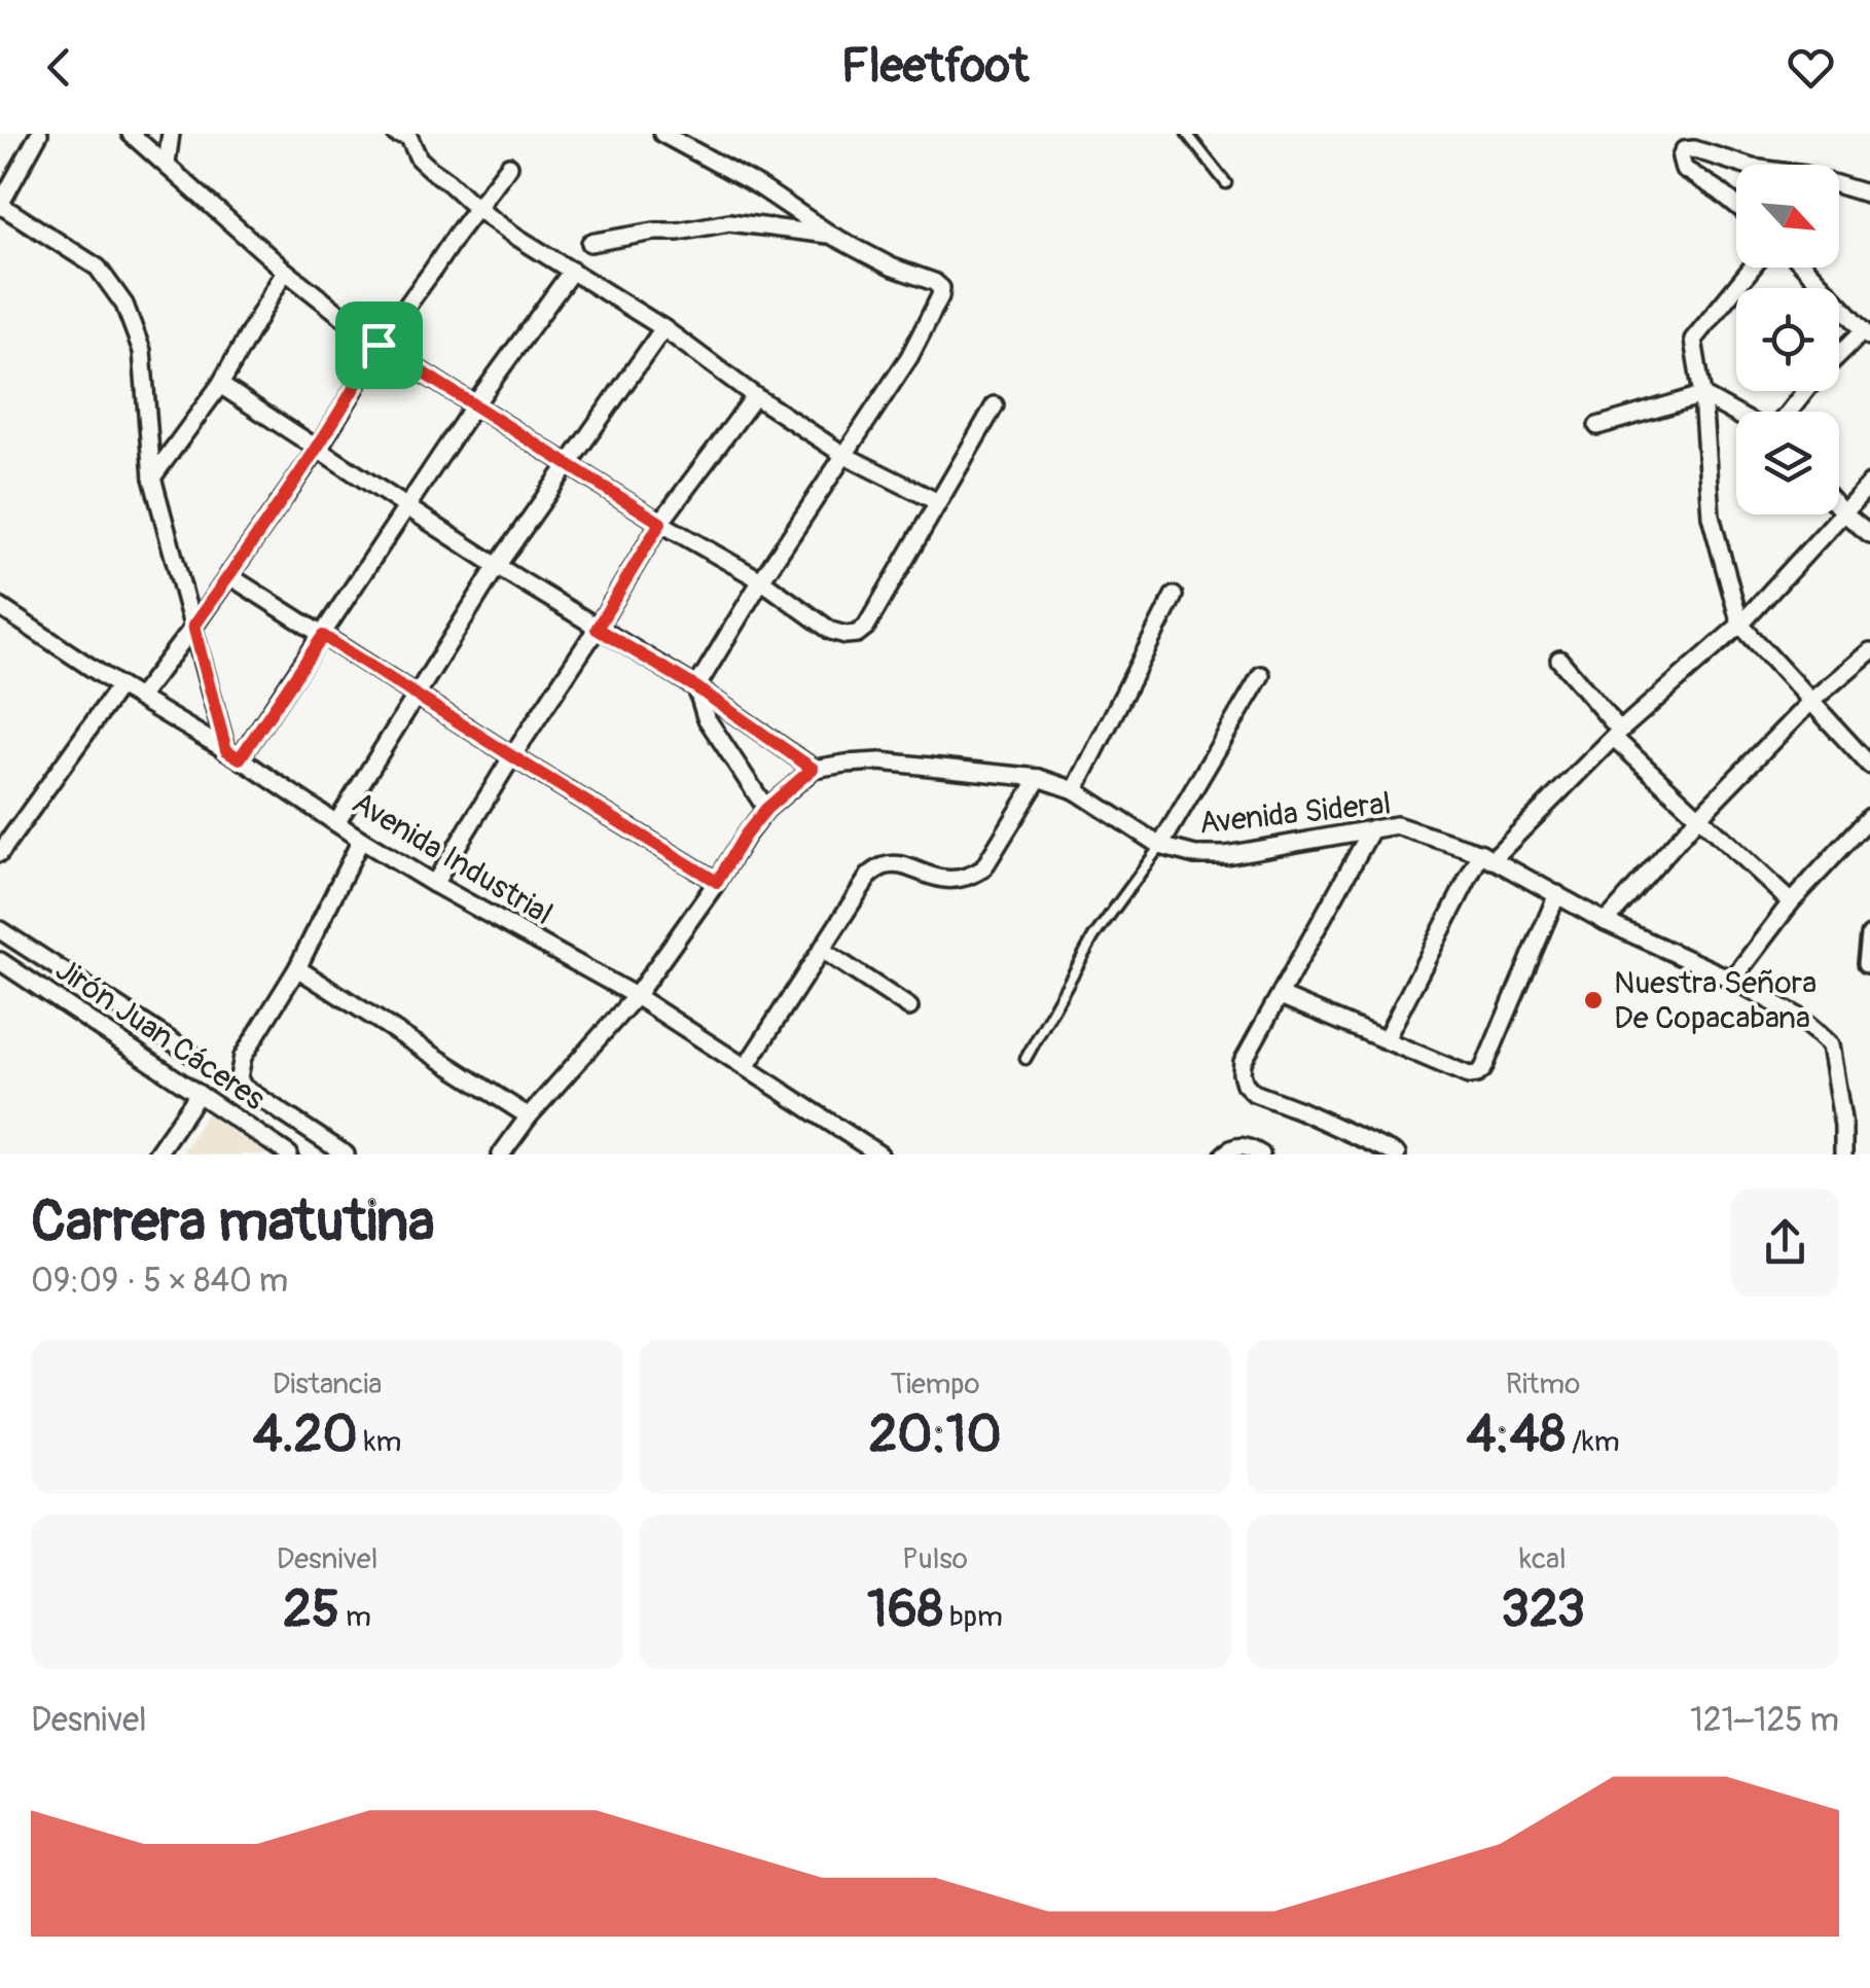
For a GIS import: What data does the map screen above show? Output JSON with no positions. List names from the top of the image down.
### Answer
{
  "streets": {
    "street": ["Avenida Sideral", "Avenida Industrial", "Jirón Juan Cáceres"]
  },
  "places": ["Nuestra Señora De Copacabana"],
  "north": "bottom right",
  "page": {
    "header": "Fleetfoot",
    "heading": ["Carrera matutina", "09:09 · 5 × 840 m"],
    "stats": [
      ["Distancia", "4.20 km"],
      ["Tiempo", "20:10"],
      ["Ritmo", "4:48 /km"],
      ["Desnivel", "25 m"],
      ["Pulso", "168 bpm"],
      ["kcal", "323"]
    ],
    "chart": ["Desnivel", "121–125 m"]
  }
}
